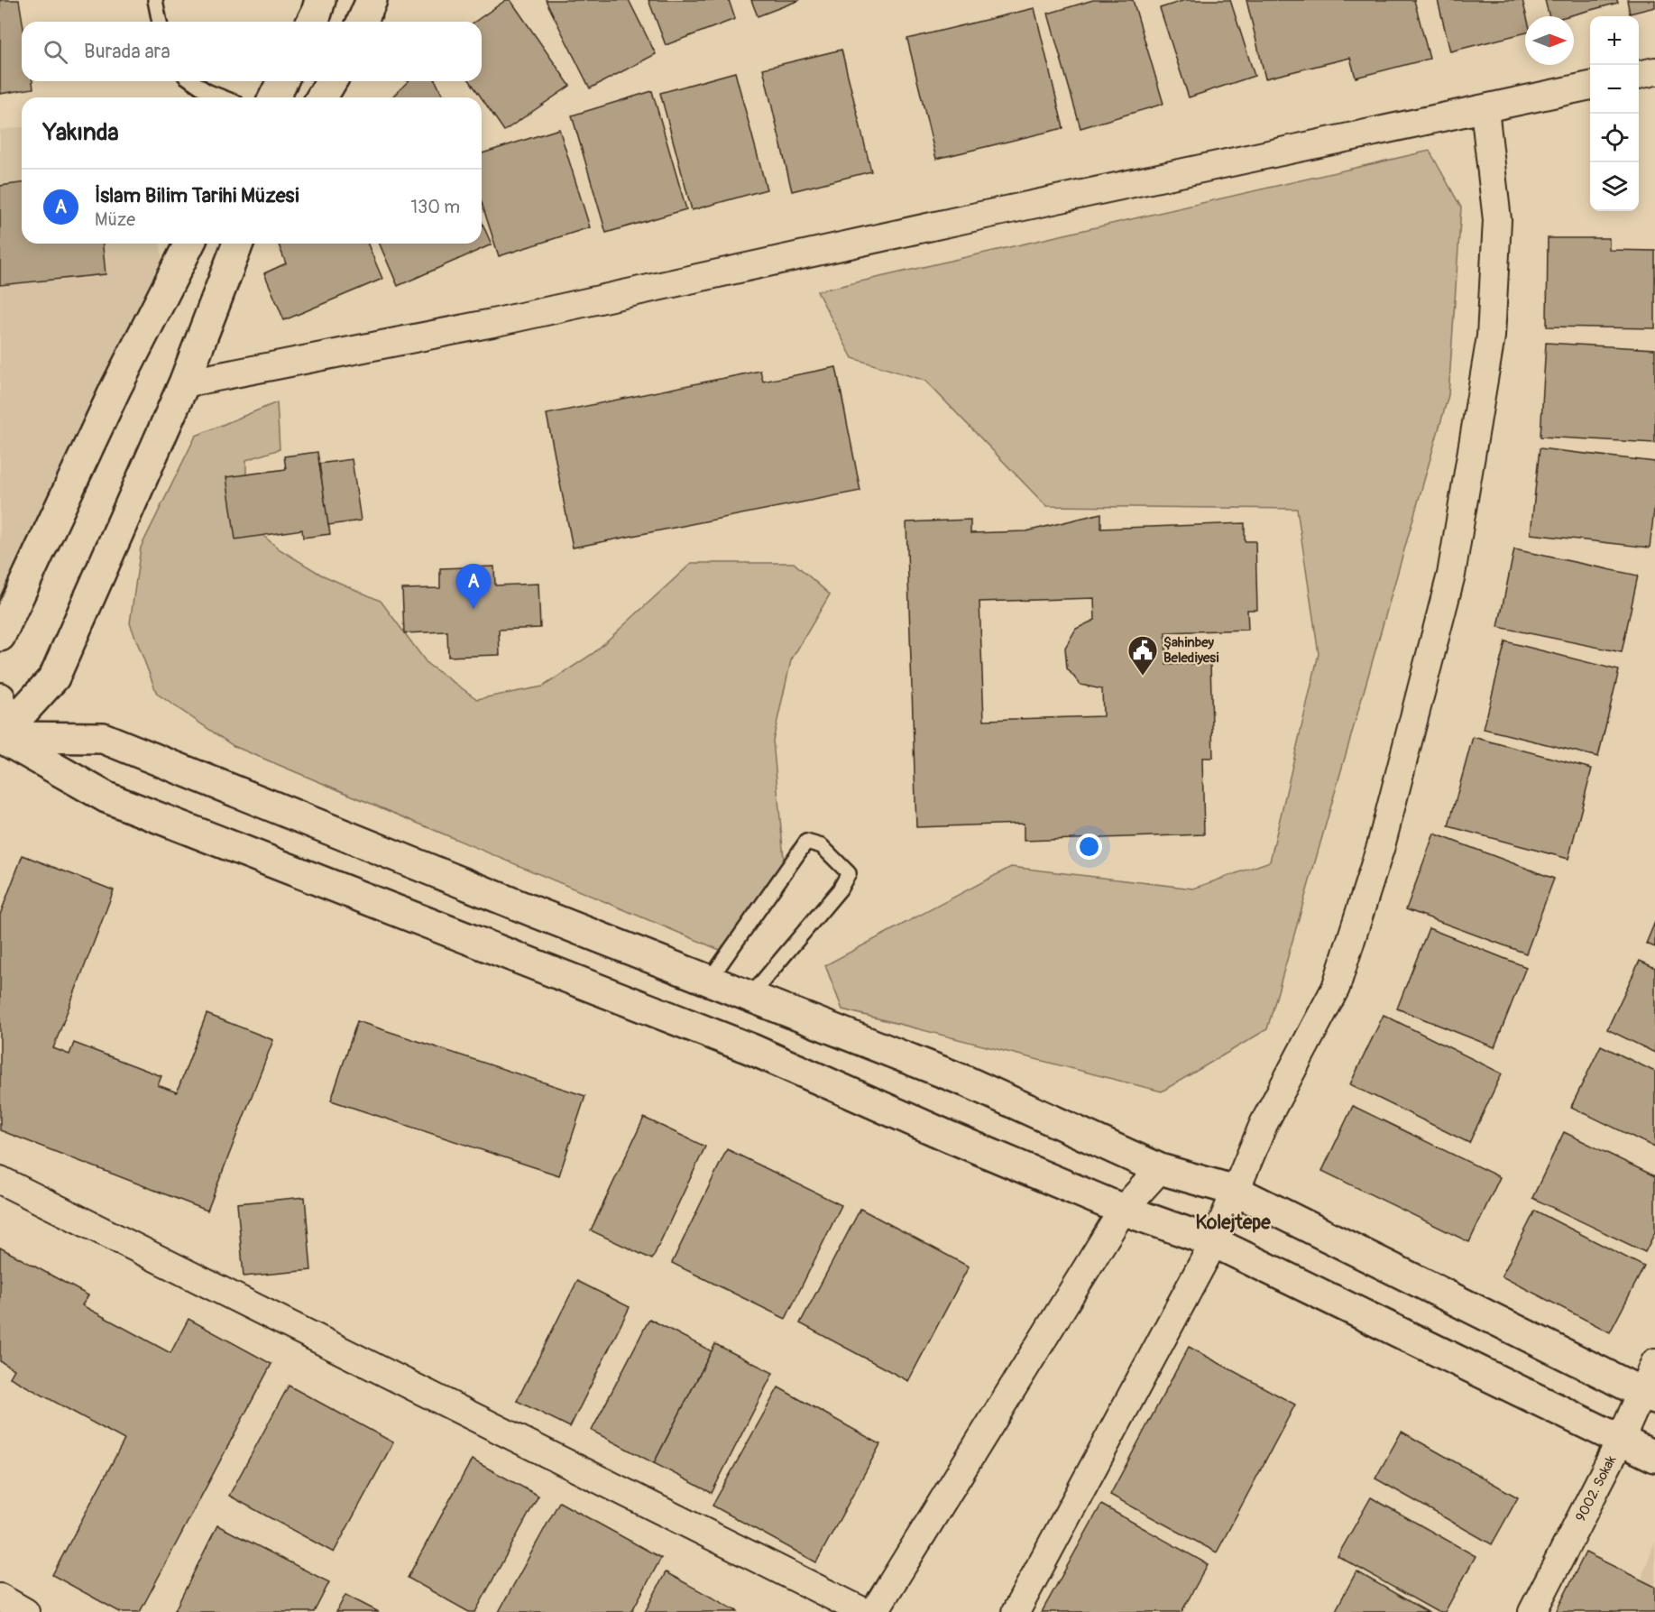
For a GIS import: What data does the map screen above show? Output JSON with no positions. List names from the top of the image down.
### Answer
{
  "streets": {
    "street": ["9002. Sokak"]
  },
  "districts": ["Kolejtepe"],
  "places": {
    "public building": ["Şahinbey Belediyesi"]
  },
  "north": "right",
  "page": {
    "map_buttons": ["+", "−"],
    "search": "Burada ara",
    "heading": "Yakında",
    "list": [
      {
        "mark": "A",
        "name": "İslam Bilim Tarihi Müzesi",
        "note": "Müze",
        "value": "130 m"
      }
    ],
    "pins": "A"
  }
}
